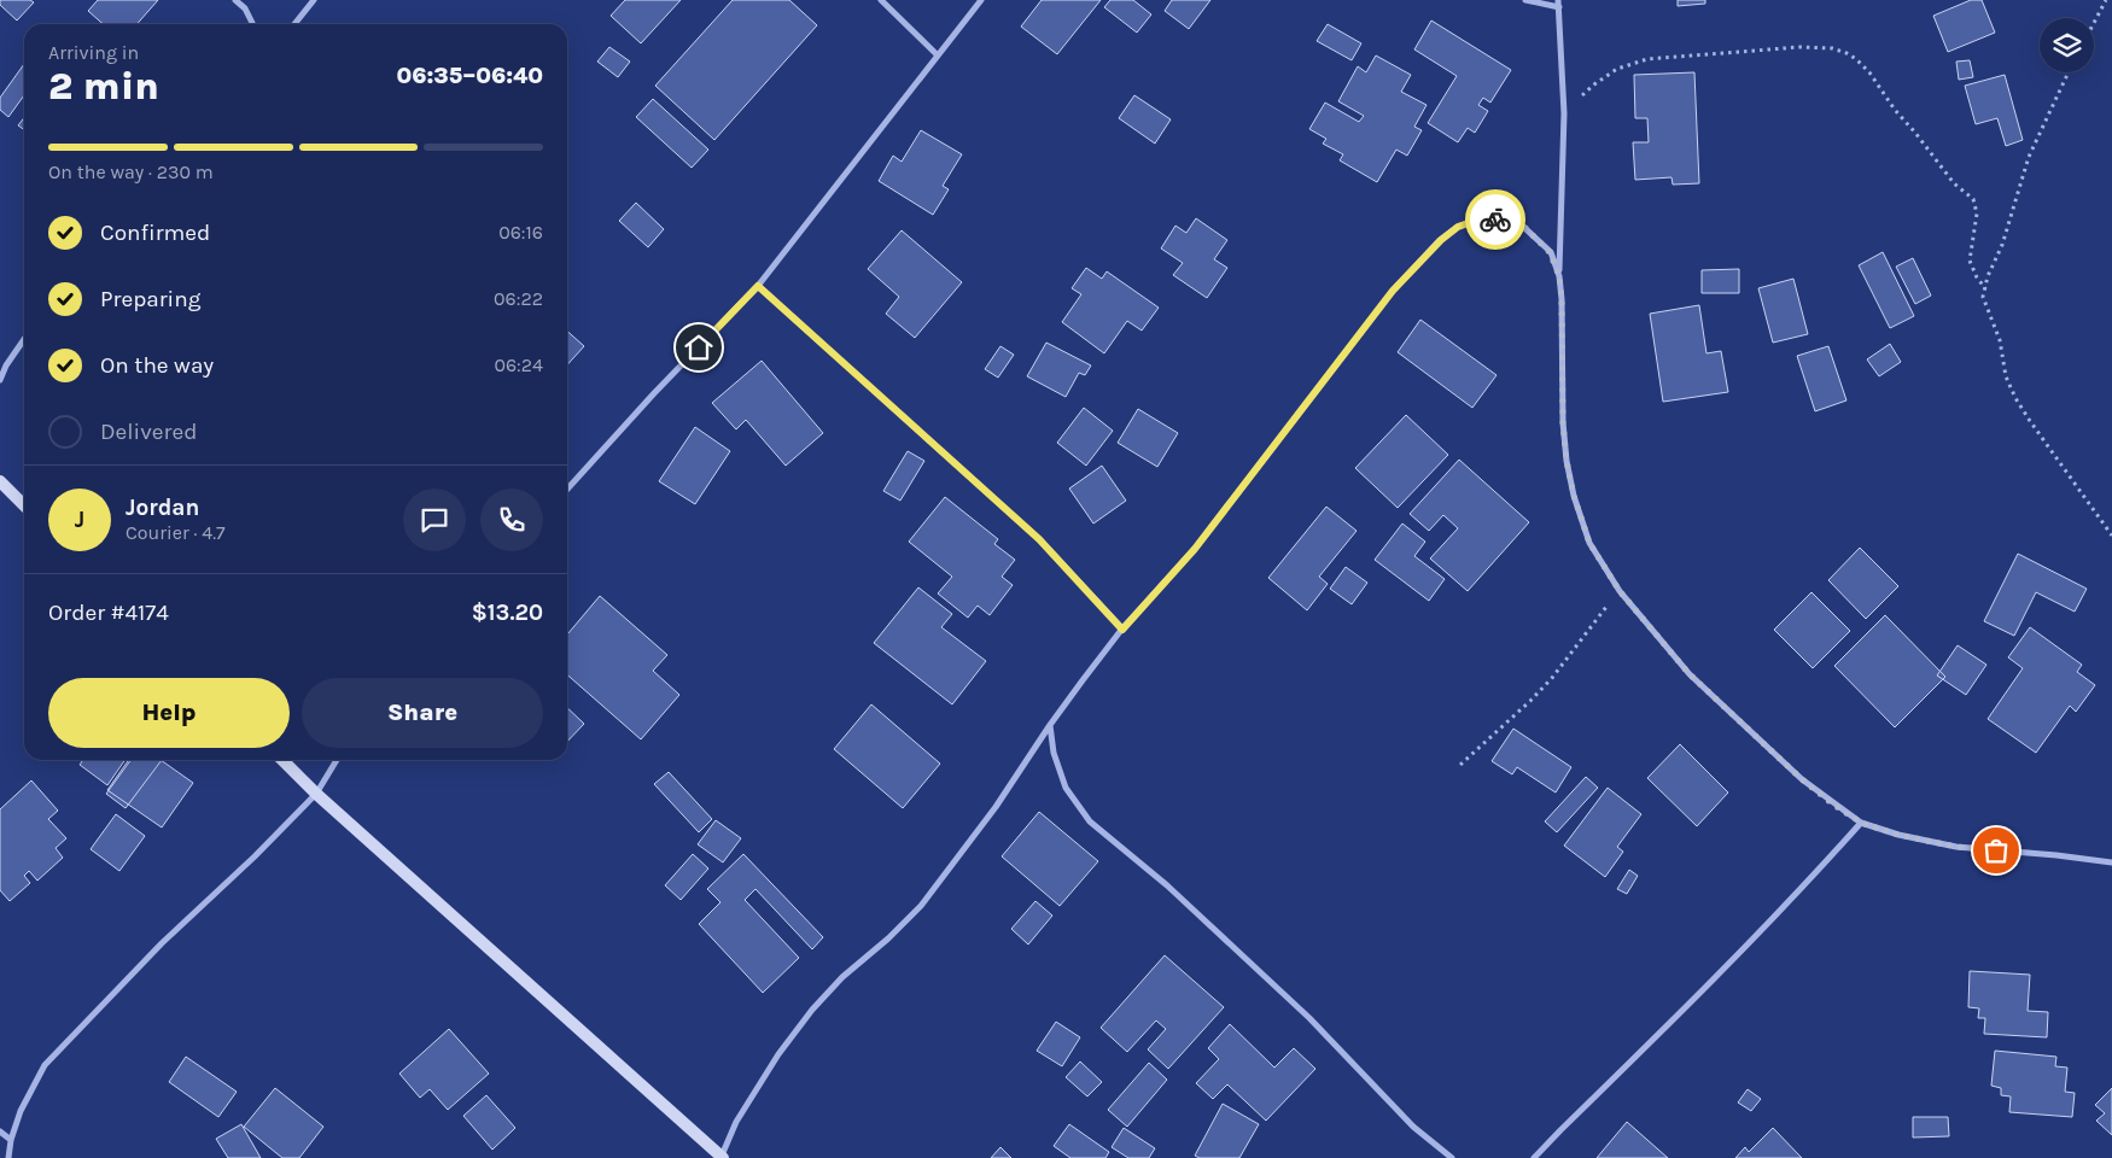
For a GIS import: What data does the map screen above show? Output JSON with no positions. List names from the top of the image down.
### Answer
{
  "page": {
    "heading": ["2 min", "Arriving in", "06:35–06:40"],
    "panel": [
      "Jordan",
      "Courier · 4.7",
      "Order #4174",
      "$13.20"
    ],
    "bar": "On the way · 230 m",
    "list": [
      ["Confirmed", "06:16"],
      ["Preparing", "06:22"],
      ["On the way", "06:24"],
      "Delivered"
    ],
    "round": "J",
    "buttons": ["Help", "Share"]
  }
}
